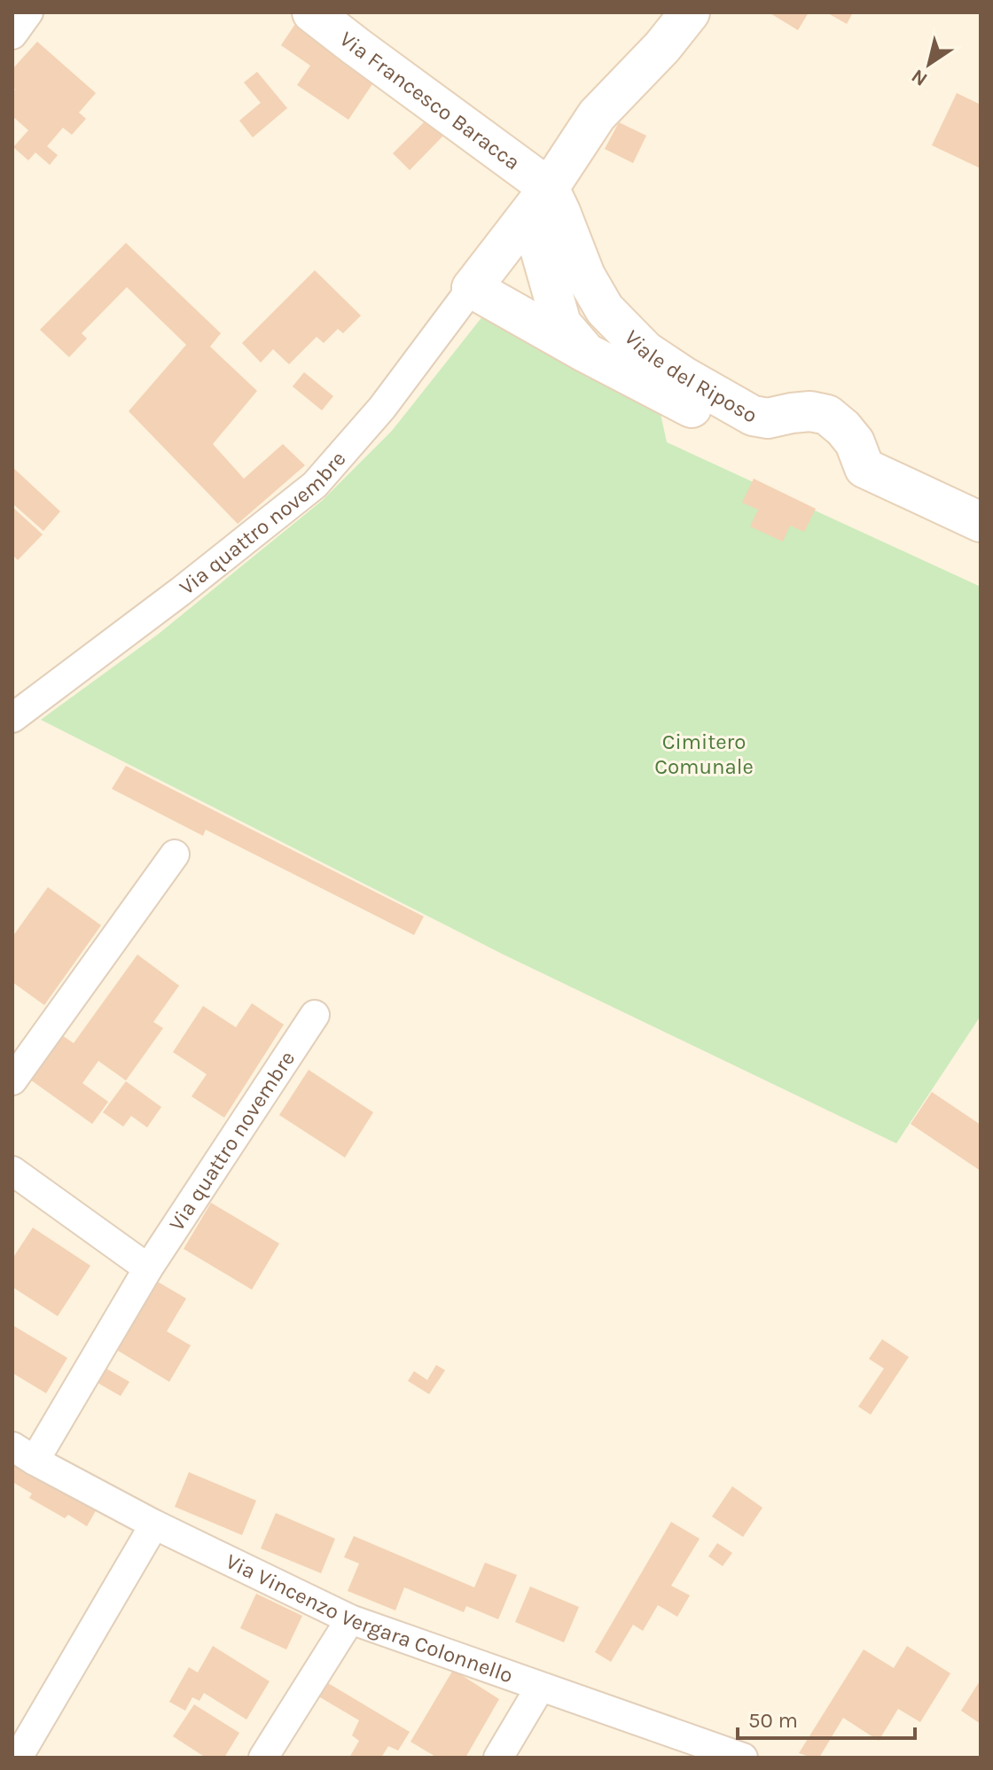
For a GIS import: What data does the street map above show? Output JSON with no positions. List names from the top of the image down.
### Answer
{
  "streets": {
    "street": [
      "Via Francesco Baracca",
      "Viale del Riposo",
      "Via quattro novembre",
      "Via Vincenzo Vergara Colonnello"
    ]
  },
  "crossings": [
    ["Via Francesco Baracca", "Viale del Riposo"],
    ["Viale del Riposo", "Via quattro novembre"],
    ["Via quattro novembre", "Via Vincenzo Vergara Colonnello"]
  ],
  "parks": ["Cimitero Comunale"],
  "scale_bar": "50 m",
  "north": "bottom left"
}
